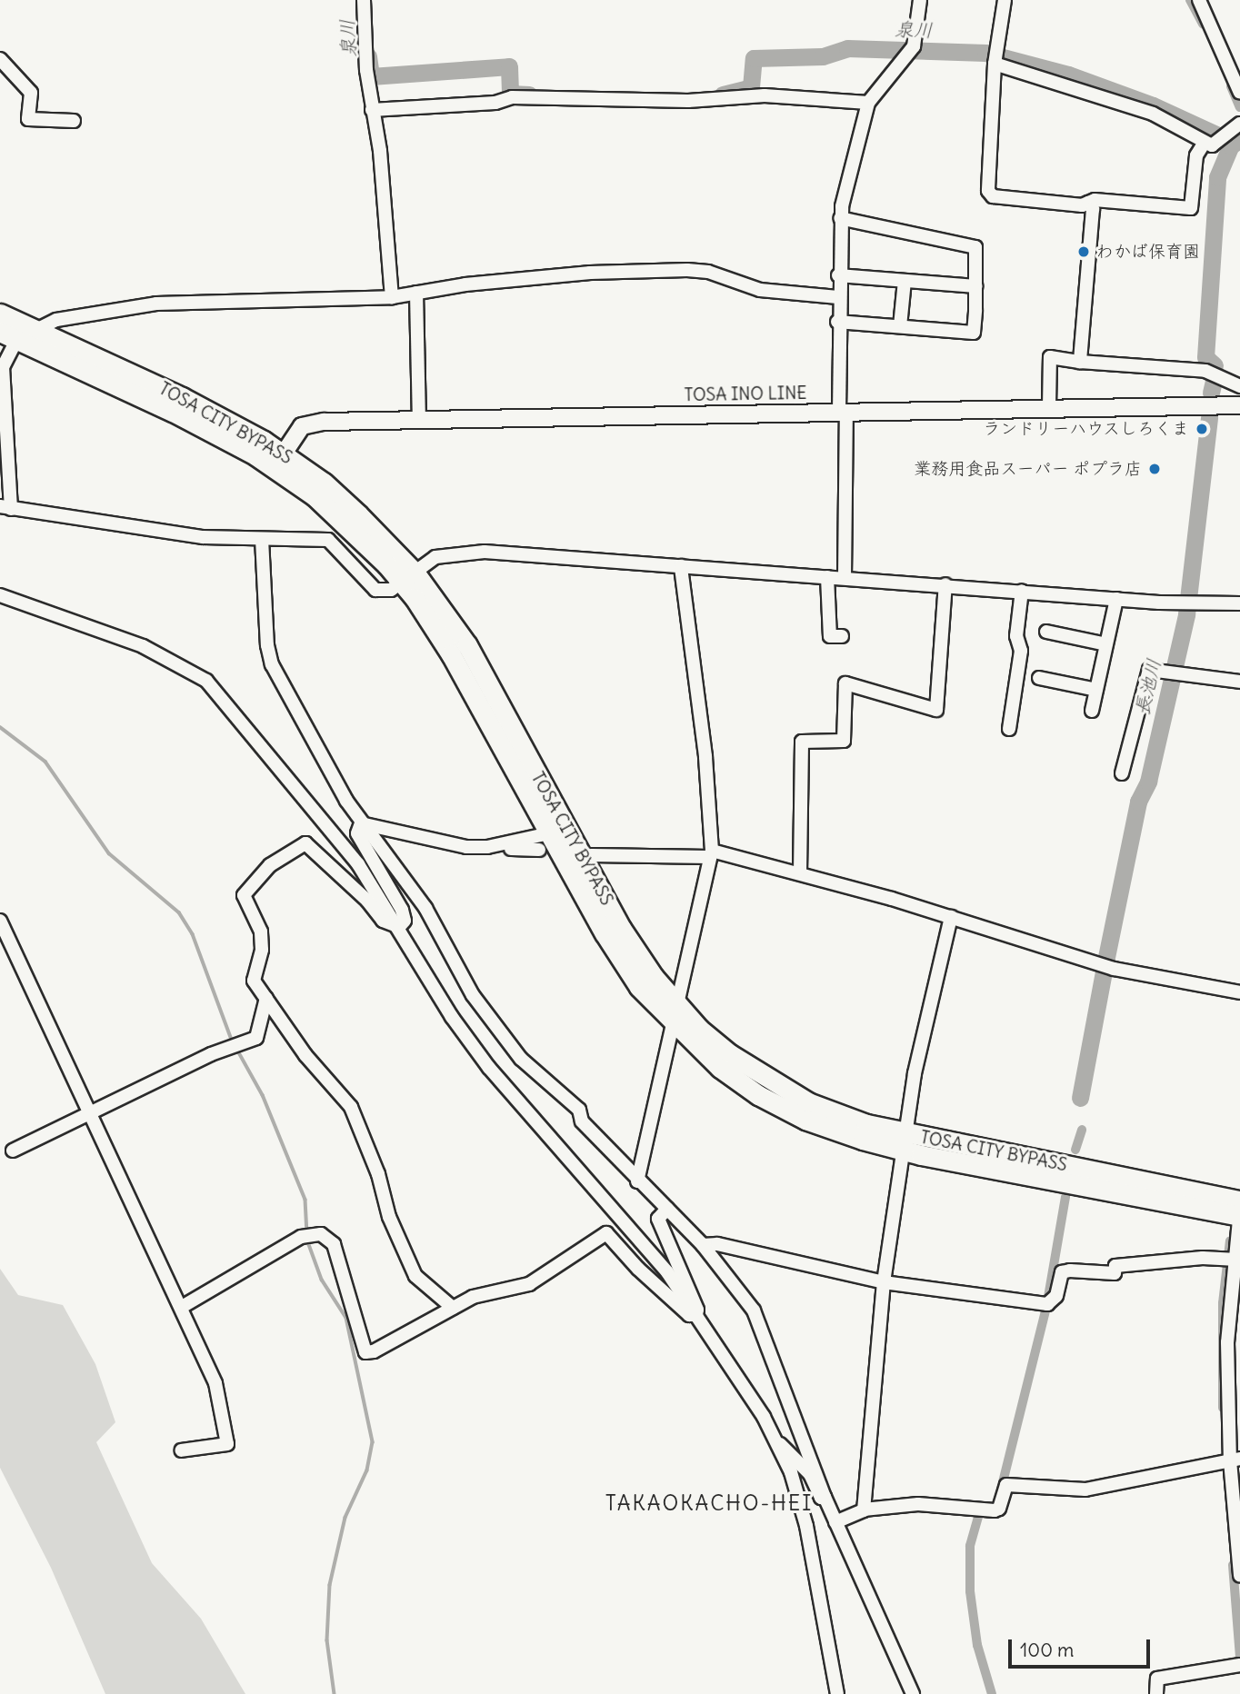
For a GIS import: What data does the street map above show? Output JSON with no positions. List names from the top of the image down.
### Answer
{
  "streets": {
    "highway": ["TOSA CITY BYPASS"],
    "main road": ["TOSA INO LINE"]
  },
  "crossings": [
    ["TOSA INO LINE", "TOSA CITY BYPASS"]
  ],
  "districts": ["TAKAOKACHO-HEI"],
  "water": ["泉川", "長池川"],
  "places": ["わかば保育園", "ランドリーハウスしろくま", "業務用食品スーパー ポプラ店"],
  "scale_bar": "100 m"
}
